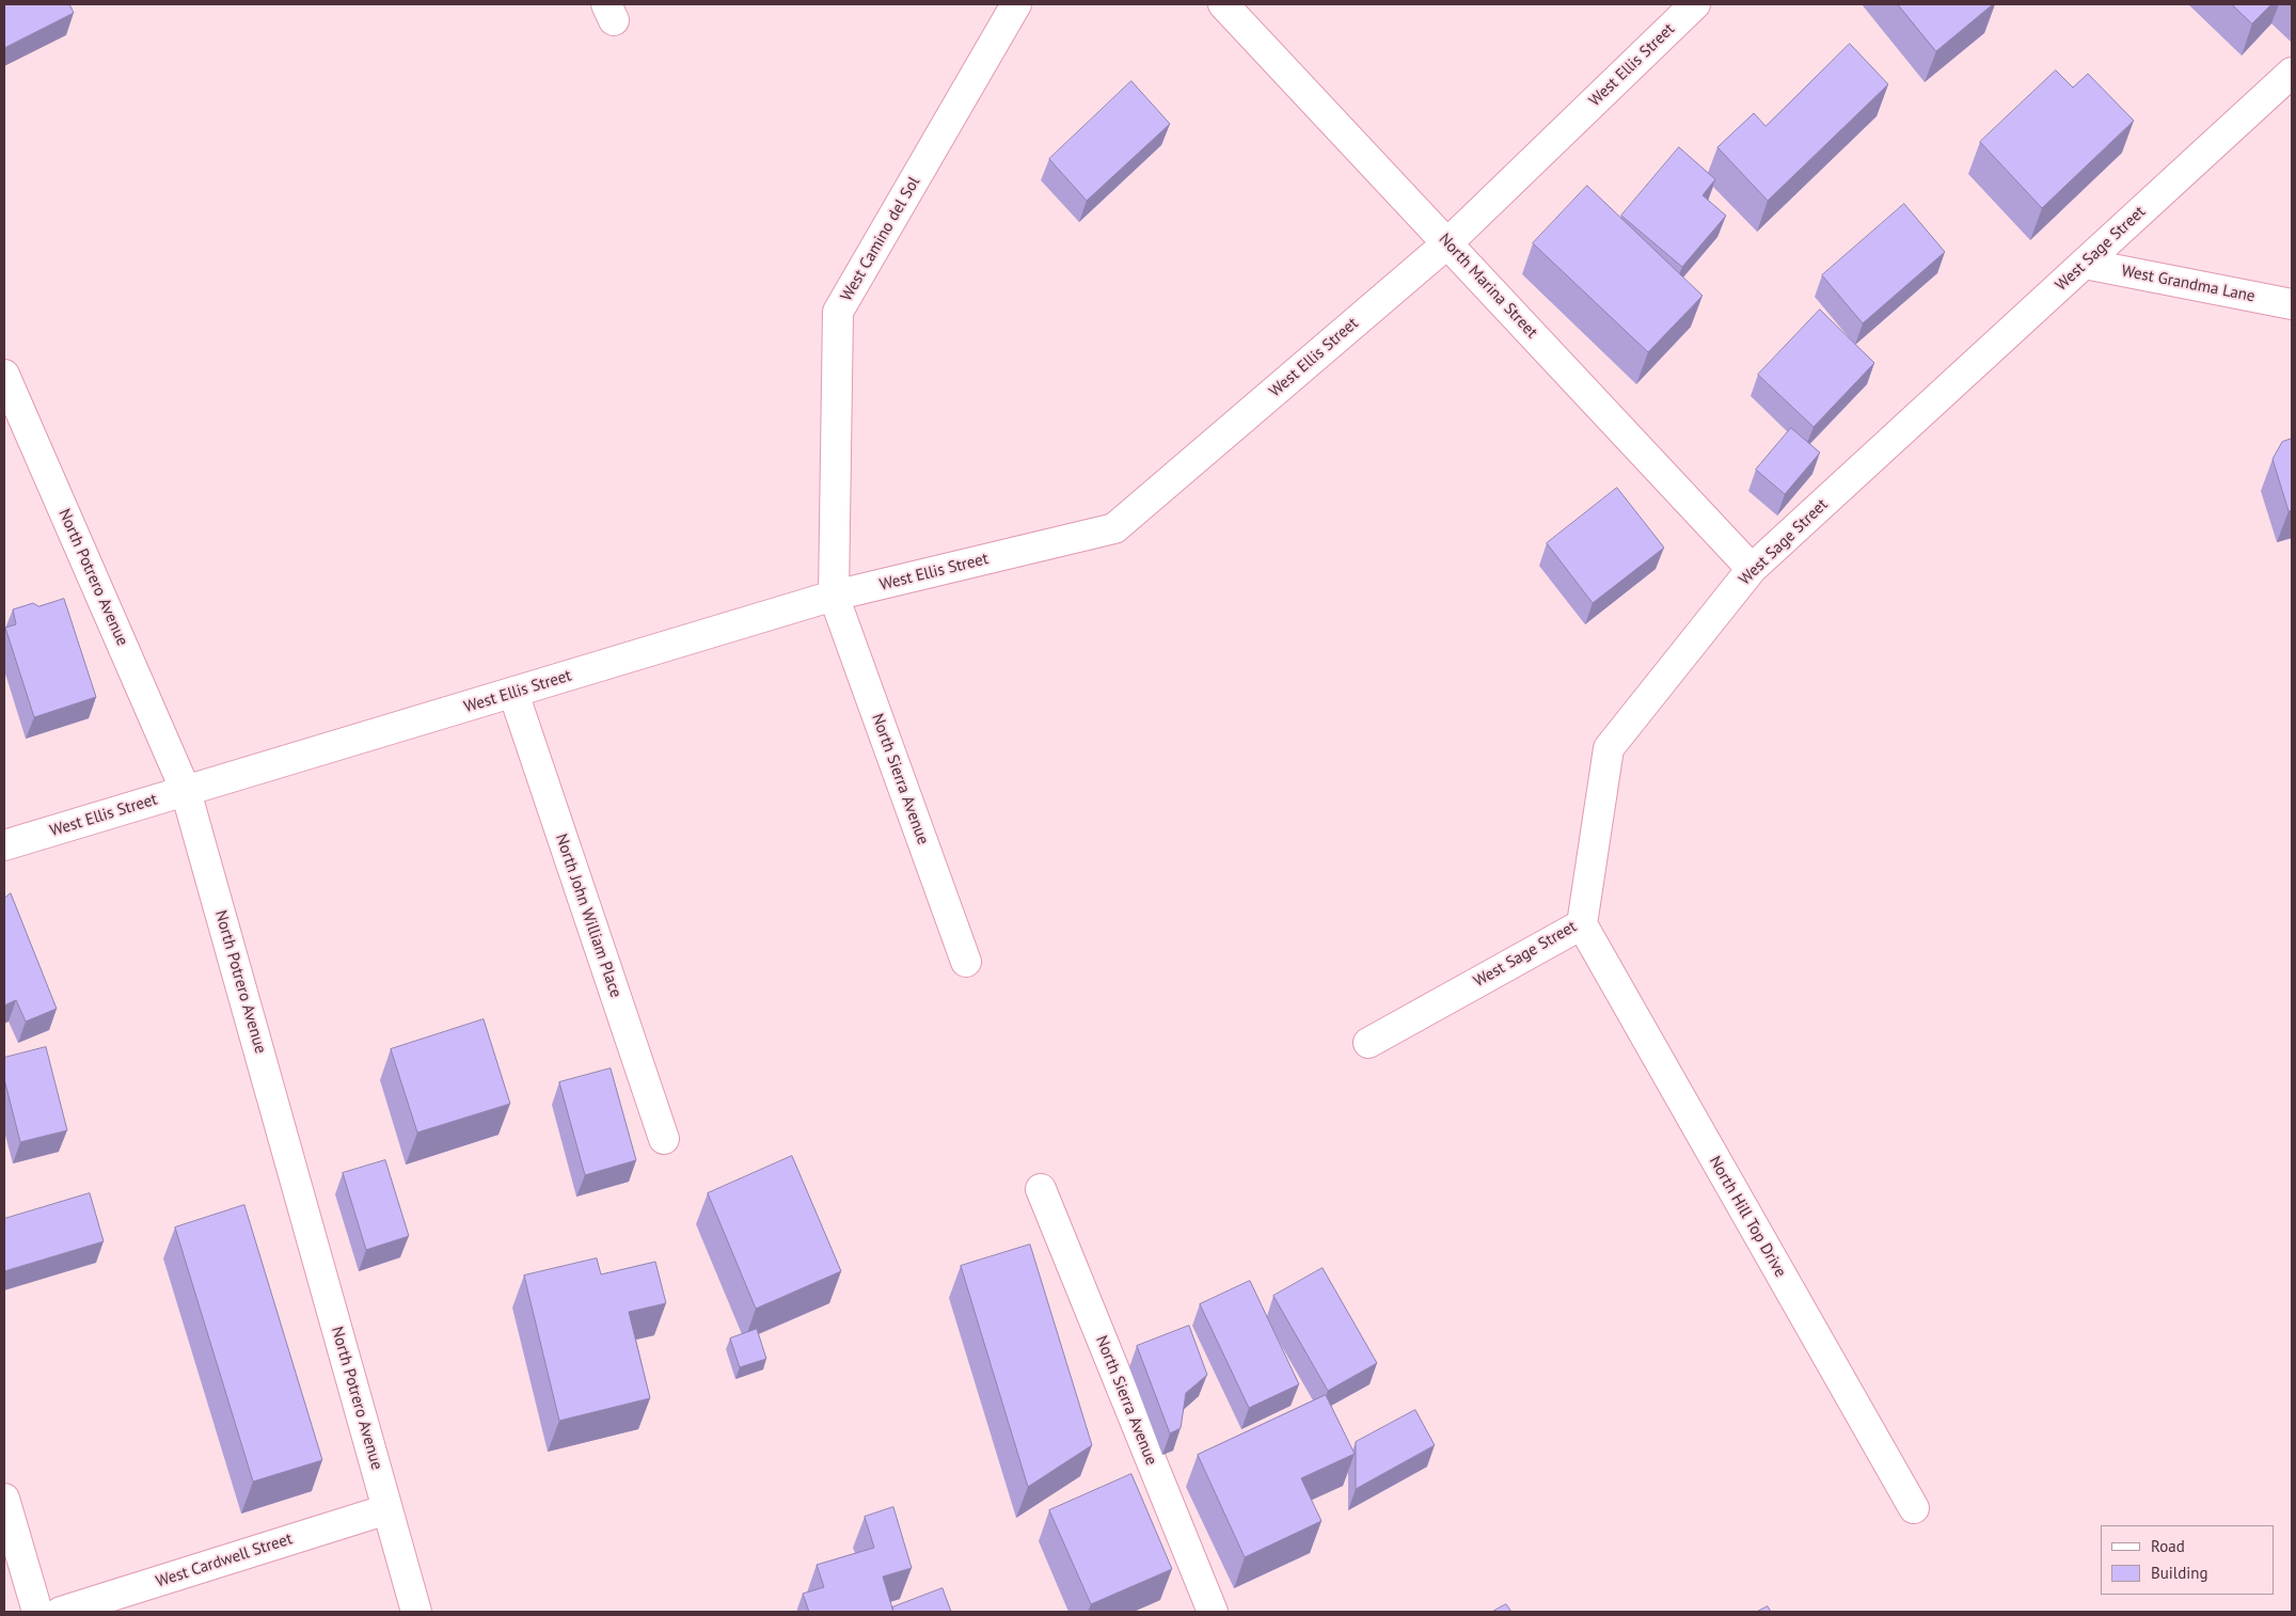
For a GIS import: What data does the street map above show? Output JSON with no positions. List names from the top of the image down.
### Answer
{
  "streets": {
    "street": [
      "West Ellis Street",
      "West Camino del Sol",
      "West Sage Street",
      "West Grandma Lane",
      "North Marina Street",
      "North Potrero Avenue",
      "North Sierra Avenue",
      "North John William Place",
      "North Hill Top Drive",
      "West Cardwell Street"
    ]
  },
  "crossings": [
    ["West Ellis Street", "West Camino del Sol"],
    ["West Ellis Street", "North Marina Street"],
    ["West Ellis Street", "North Potrero Avenue"],
    ["West Ellis Street", "North Sierra Avenue"],
    ["West Ellis Street", "North John William Place"],
    ["West Camino del Sol", "North Sierra Avenue"],
    ["West Sage Street", "West Grandma Lane"],
    ["West Sage Street", "North Marina Street"],
    ["West Sage Street", "North Hill Top Drive"],
    ["North Potrero Avenue", "West Cardwell Street"]
  ],
  "legend": ["Road", "Building"]
}
